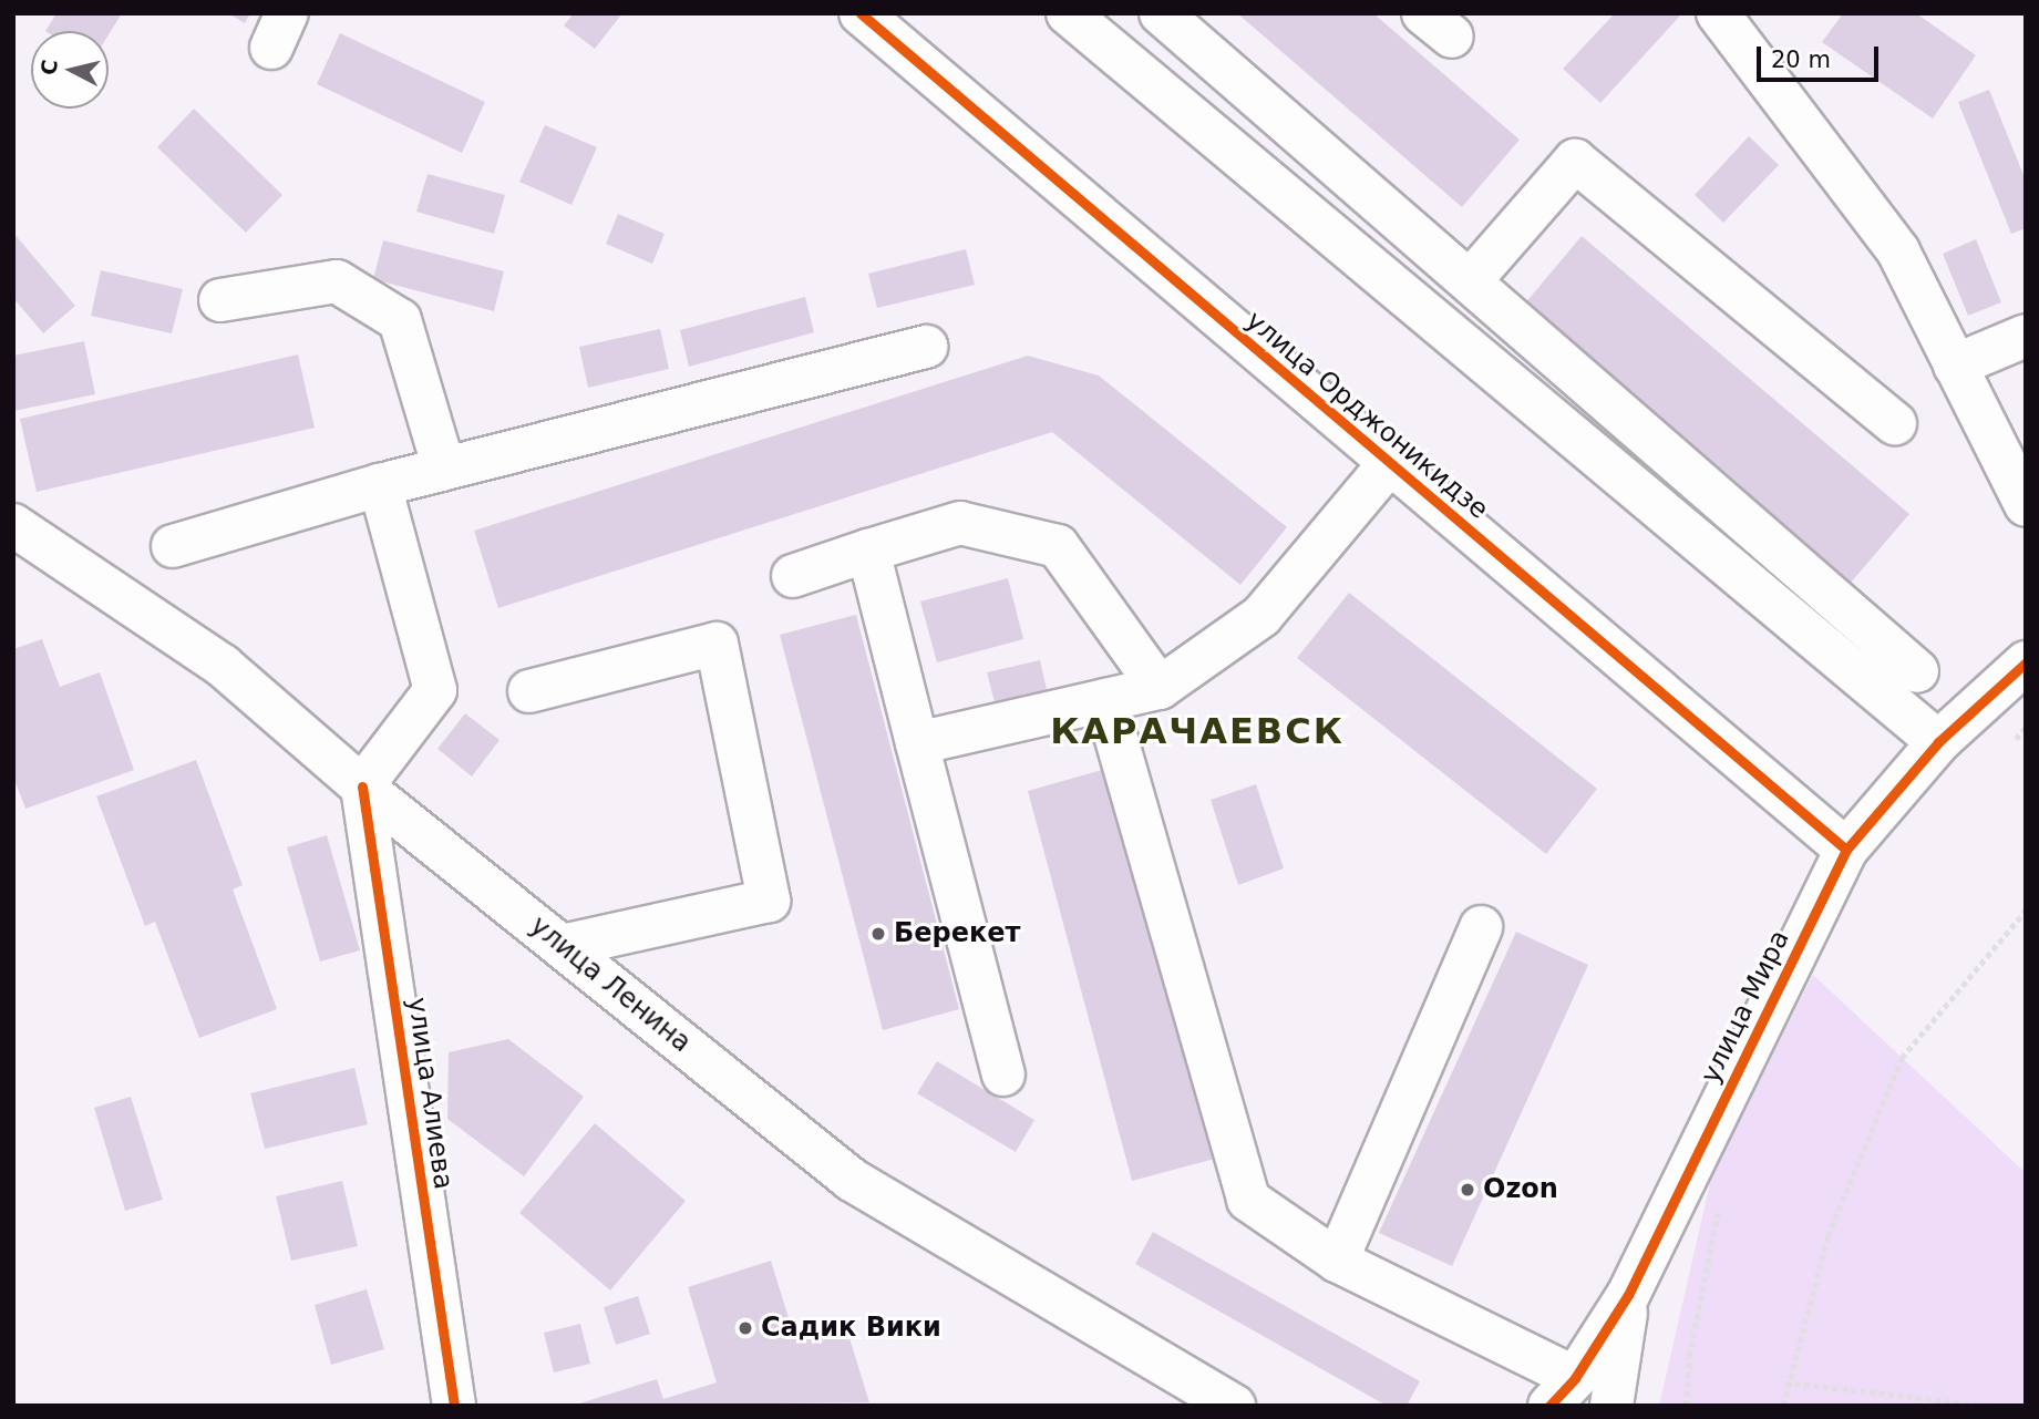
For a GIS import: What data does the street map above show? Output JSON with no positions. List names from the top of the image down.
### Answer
{
  "streets": {
    "street": [
      "улица Орджоникидзе",
      "улица Ленина",
      "улица Мира",
      "улица Алиева"
    ]
  },
  "crossings": [
    ["улица Орджоникидзе", "улица Мира"],
    ["улица Ленина", "улица Алиева"]
  ],
  "districts": ["КАРАЧАЕВСК"],
  "places": ["Берекет", "Ozon", "Садик Вики"],
  "scale_bar": "20 m",
  "north": "left"
}
